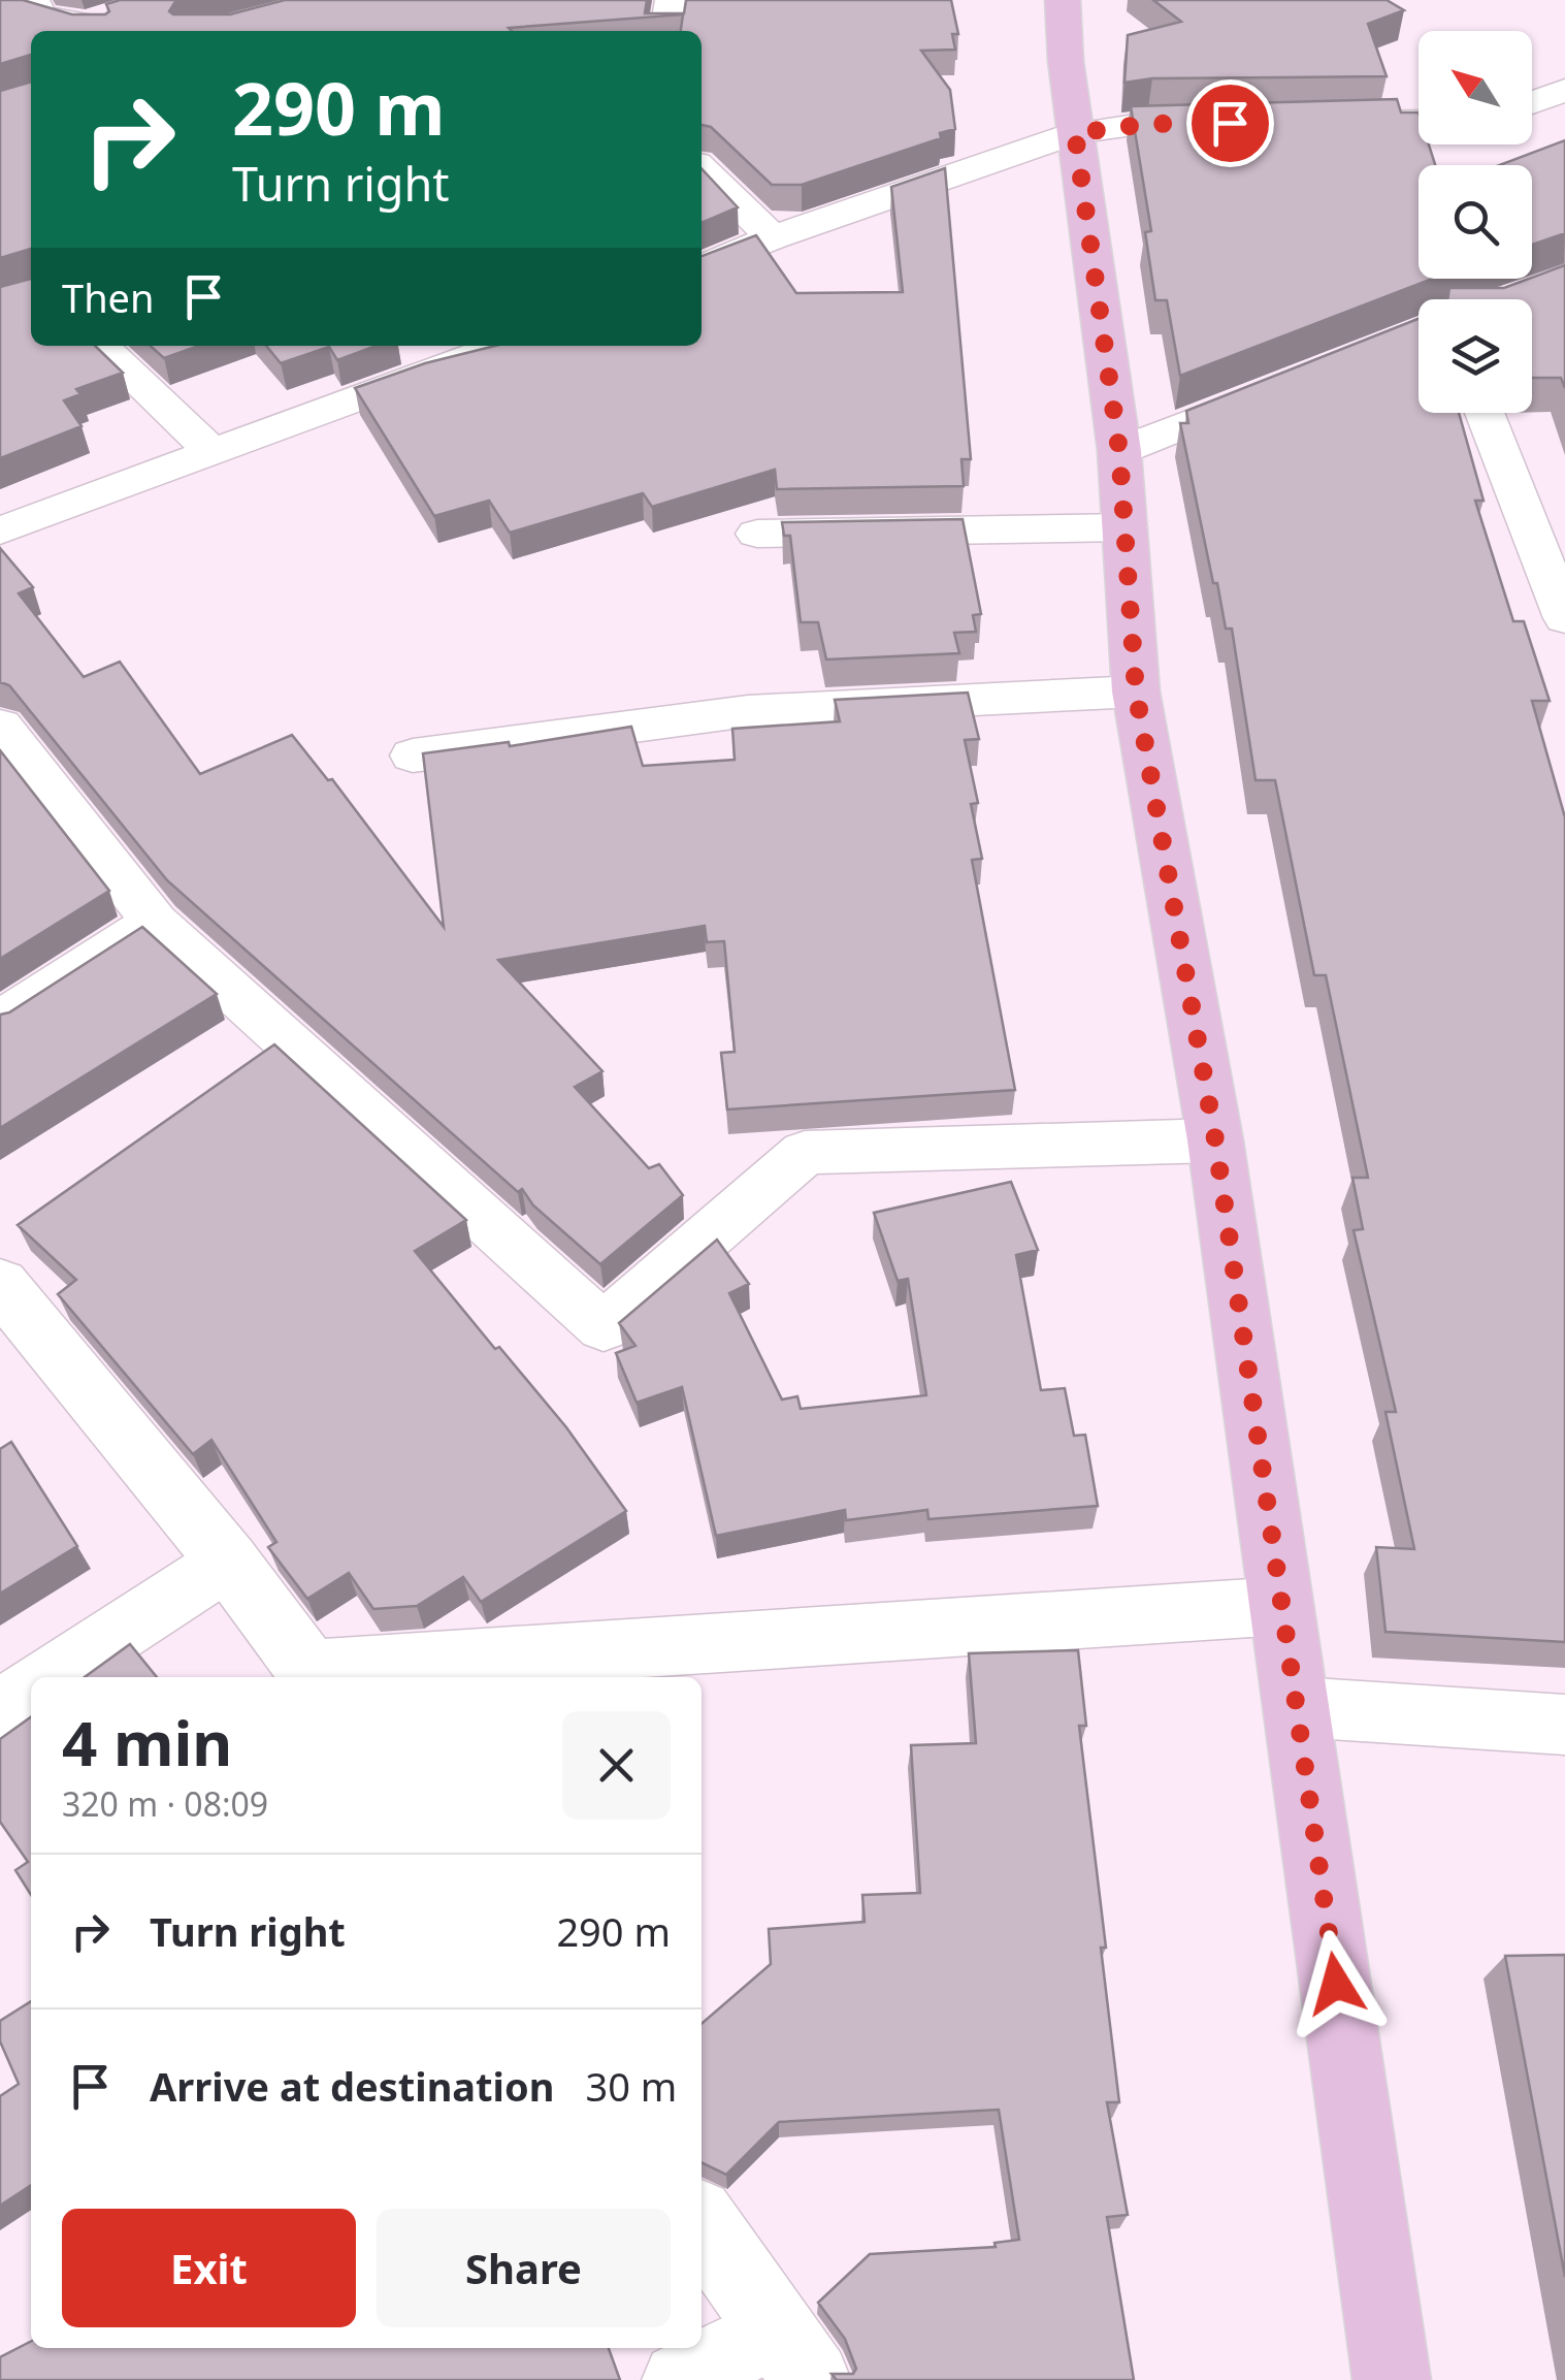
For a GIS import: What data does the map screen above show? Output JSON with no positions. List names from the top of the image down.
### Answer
{
  "north": "top left",
  "page": {
    "turn": ["290 m", "Turn right"],
    "then": "Then",
    "heading": ["4 min", "320 m · 08:09"],
    "list": [
      {
        "name": "Turn right",
        "value": "290 m"
      },
      {
        "name": "Arrive at destination",
        "value": "30 m"
      }
    ],
    "buttons": ["Exit", "Share"]
  }
}
